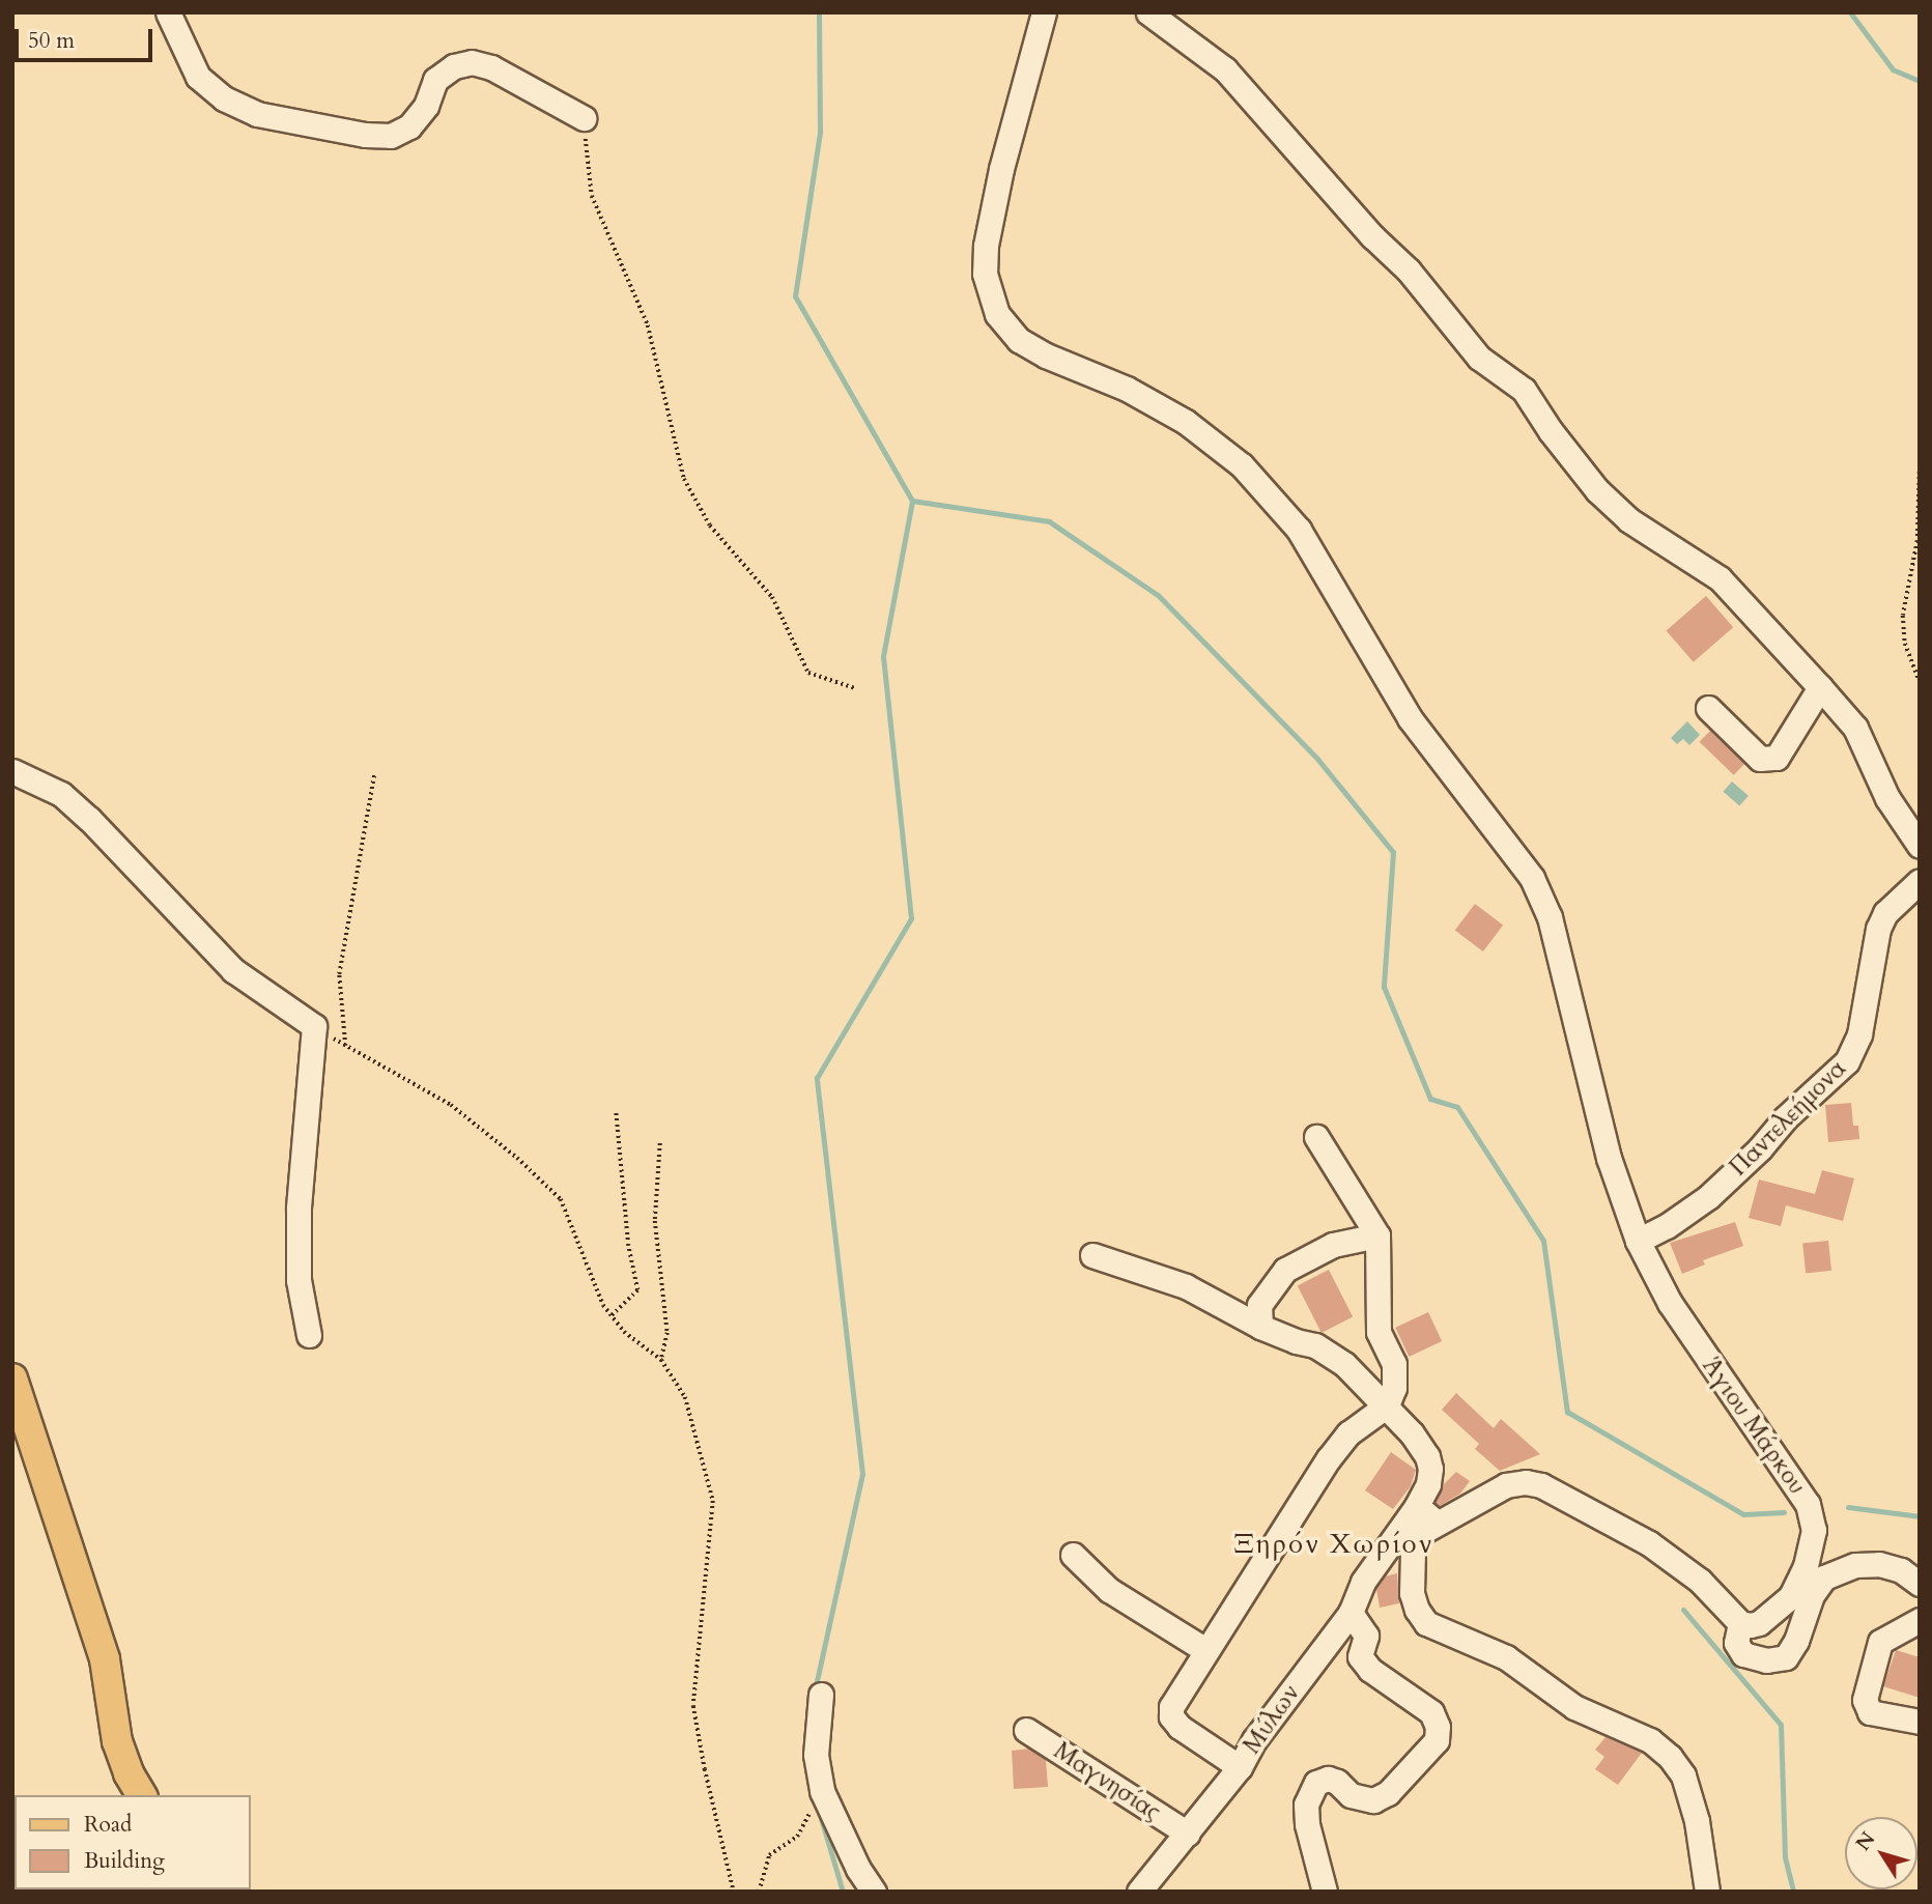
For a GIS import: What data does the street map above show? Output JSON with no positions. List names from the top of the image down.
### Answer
{
  "streets": {
    "street": [
      "Παντελεήμονα",
      "Άγιου Μάρκου",
      "Μύλων",
      "Μαγνησίας"
    ]
  },
  "crossings": [
    ["Παντελεήμονα", "Άγιου Μάρκου"],
    ["Μύλων", "Μαγνησίας"]
  ],
  "districts": ["Ξηρόν Χωρίον"],
  "legend": ["Road", "Building"],
  "scale_bar": "50 m",
  "north": "top left"
}
